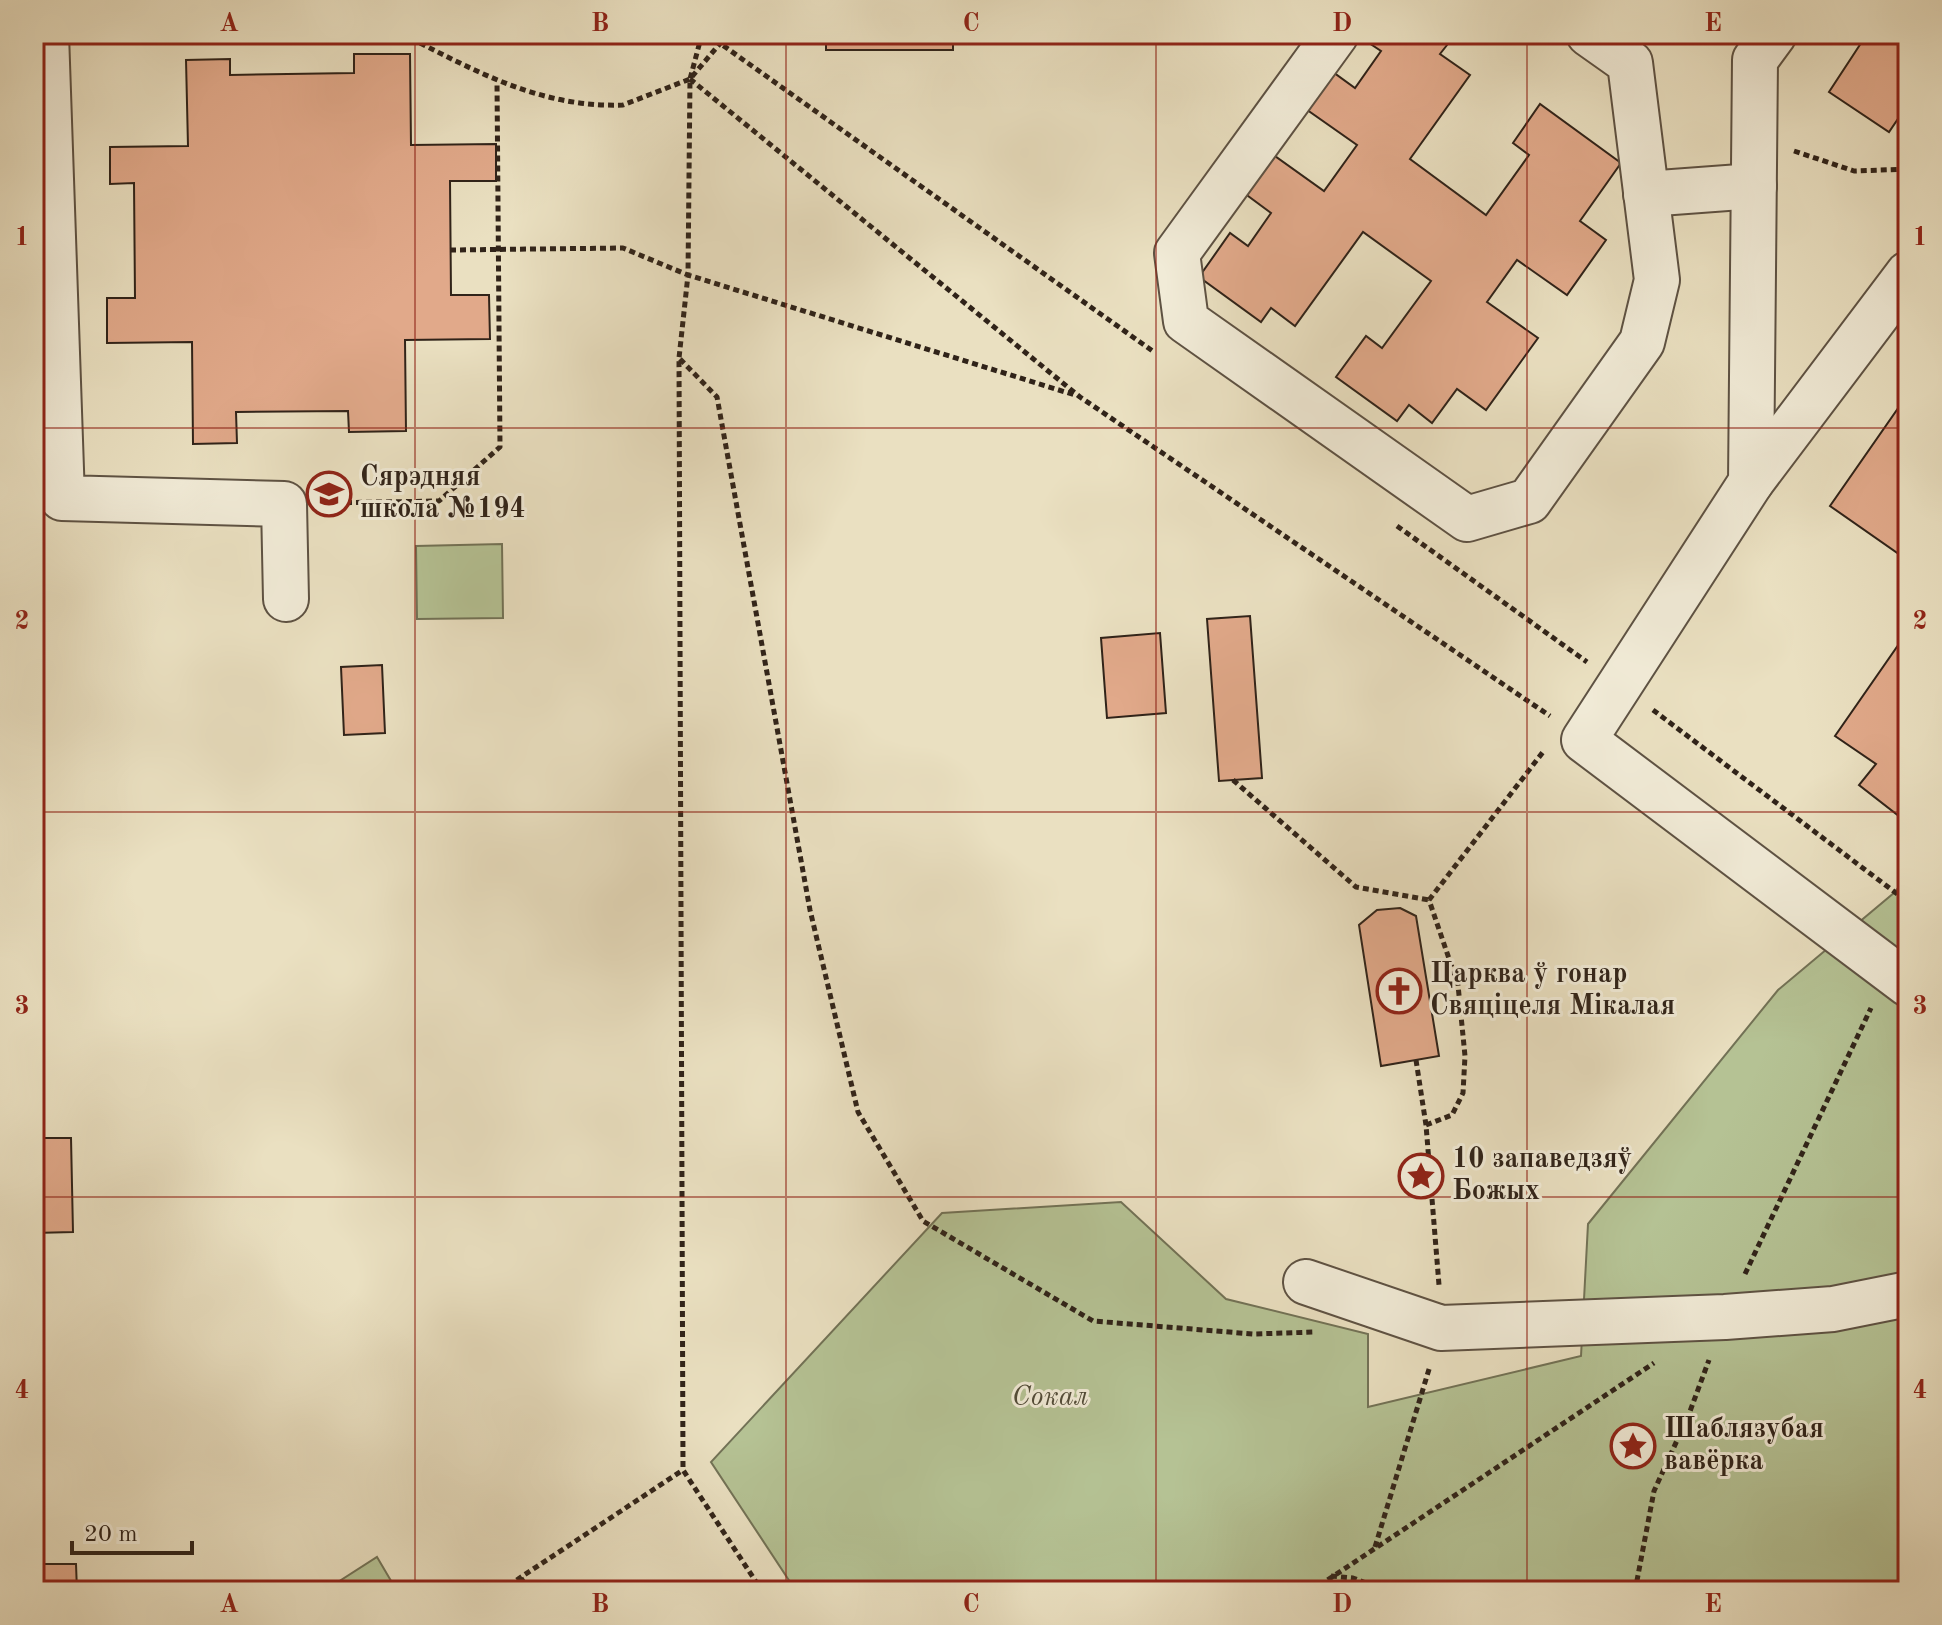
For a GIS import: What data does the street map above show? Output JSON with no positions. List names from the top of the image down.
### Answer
{
  "parks": ["Сокал"],
  "places": {
    "school or university": ["Сярэдняя школа №194"],
    "church": ["Царква ў гонар Свяціцеля Мікалая"],
    "place": ["10 запаведзяў Божых", "Шаблязубая вавёрка"]
  },
  "scale_bar": "20 m",
  "grid": {
    "columns": [
      "A",
      "B",
      "C",
      "D",
      "E"
    ],
    "rows": [
      "1",
      "2",
      "3",
      "4"
    ]
  }
}
